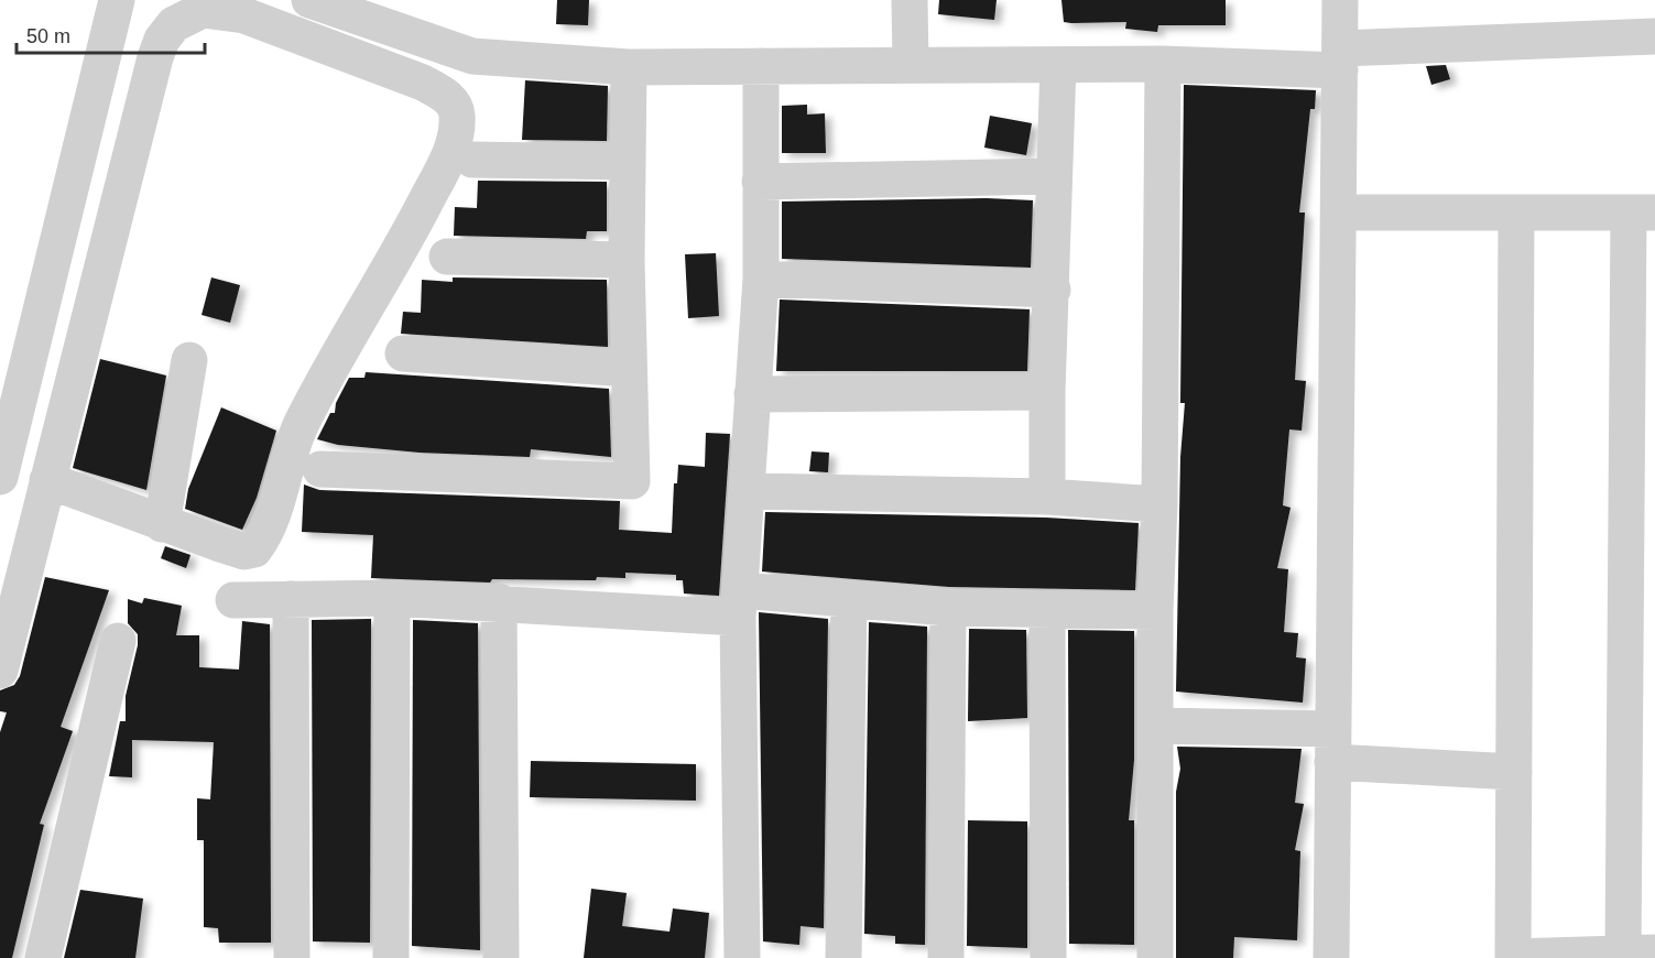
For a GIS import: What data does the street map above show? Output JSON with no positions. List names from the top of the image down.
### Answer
{
  "scale_bar": "50 m"
}
